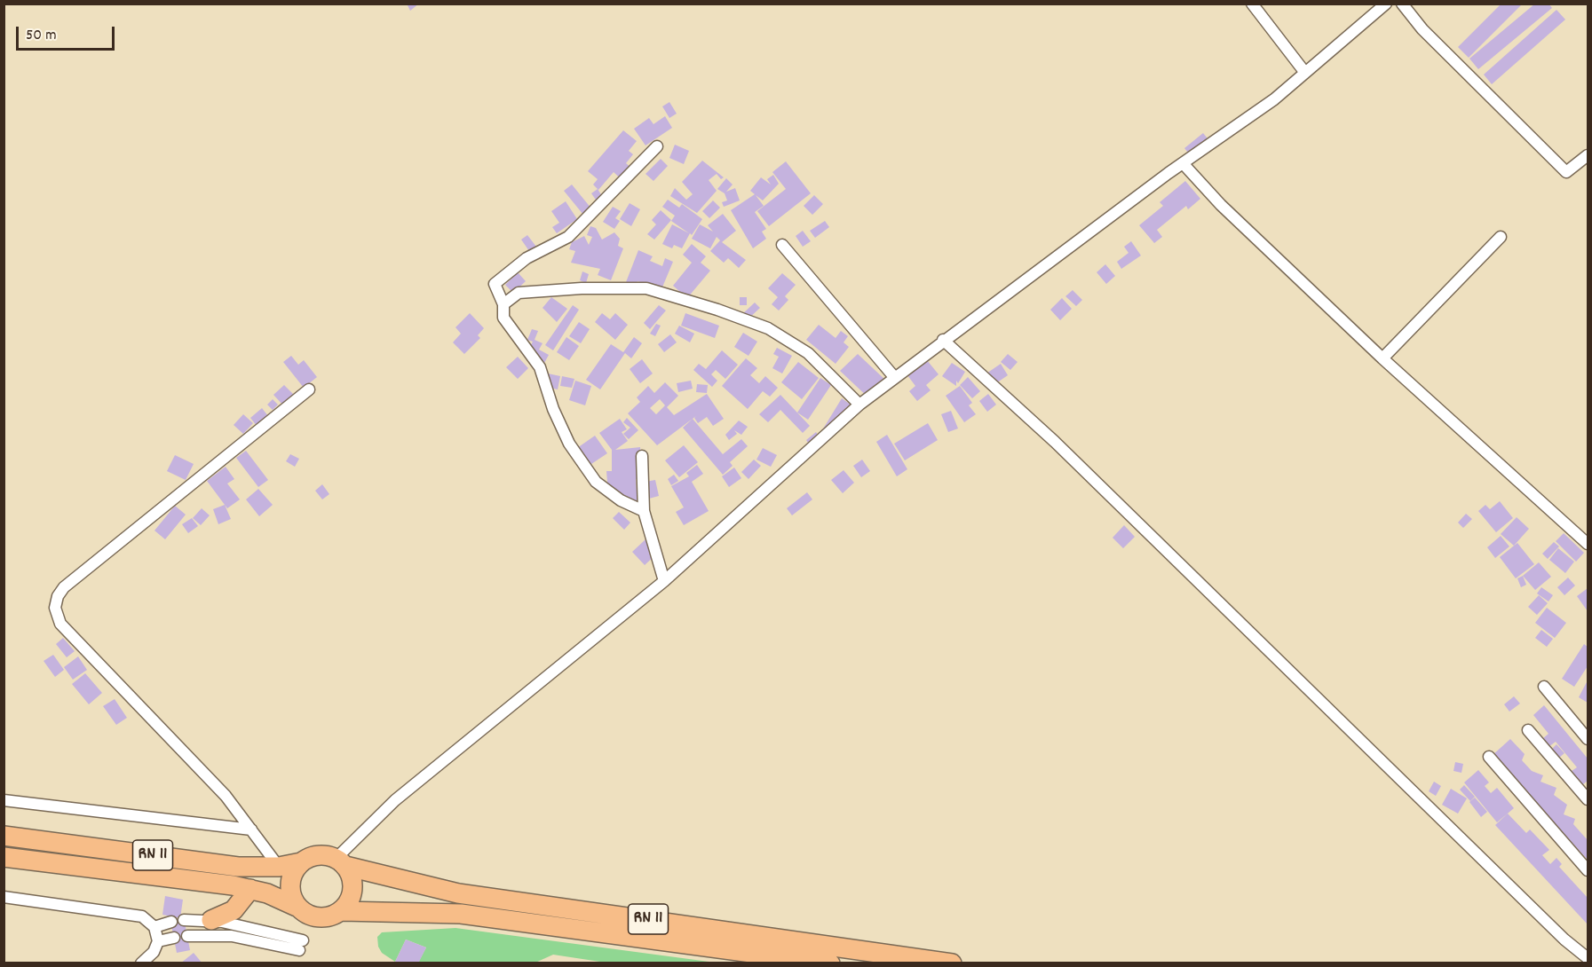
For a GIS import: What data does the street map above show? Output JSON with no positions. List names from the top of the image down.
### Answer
{
  "streets": {
    "highway": ["RN 11"]
  },
  "scale_bar": "50 m"
}
